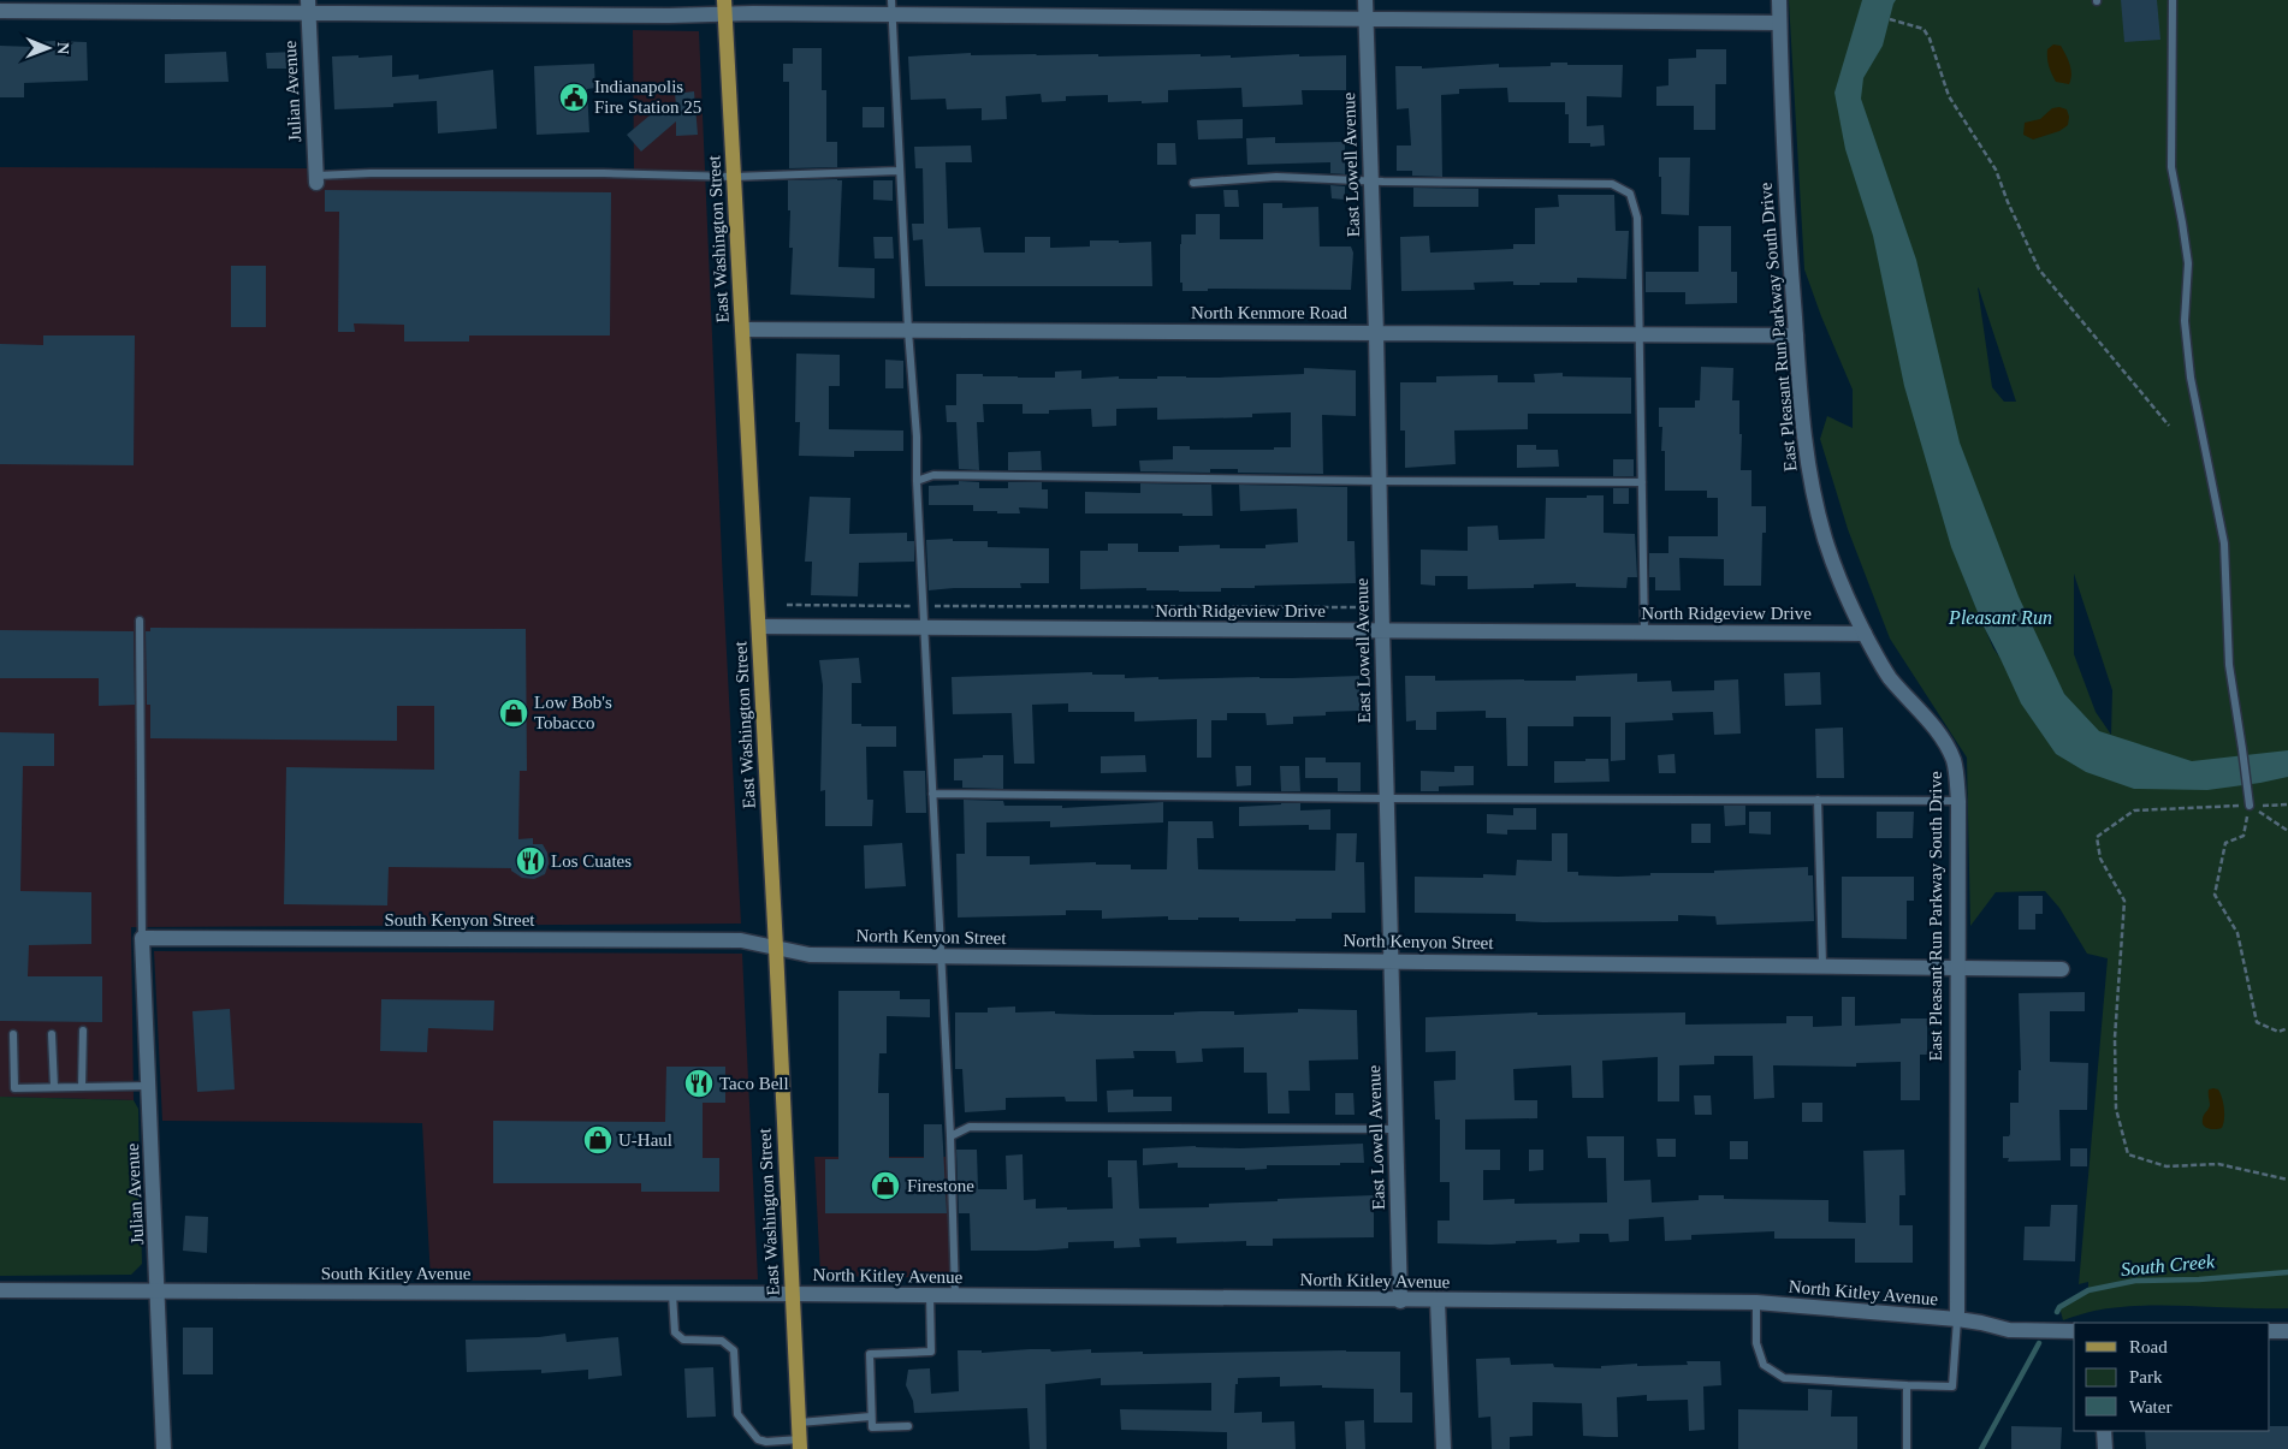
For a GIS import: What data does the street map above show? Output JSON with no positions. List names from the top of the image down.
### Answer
{
  "streets": {
    "main road": ["East Washington Street"],
    "street": [
      "Julian Avenue",
      "East Lowell Avenue",
      "North Kenmore Road",
      "East Pleasant Run Parkway South Drive",
      "North Ridgeview Drive",
      "South Kenyon Street",
      "North Kenyon Street",
      "South Kitley Avenue",
      "North Kitley Avenue"
    ]
  },
  "crossings": [
    ["Julian Avenue", "South Kenyon Street"],
    ["Julian Avenue", "South Kitley Avenue"],
    ["East Lowell Avenue", "North Kenmore Road"],
    ["East Lowell Avenue", "North Ridgeview Drive"],
    ["East Lowell Avenue", "North Kenyon Street"],
    ["East Lowell Avenue", "North Kitley Avenue"],
    ["East Washington Street", "North Kenmore Road"],
    ["East Washington Street", "North Ridgeview Drive"],
    ["East Washington Street", "South Kenyon Street"],
    ["East Washington Street", "North Kenyon Street"],
    ["East Washington Street", "South Kitley Avenue"],
    ["East Washington Street", "North Kitley Avenue"],
    ["North Kenmore Road", "East Pleasant Run Parkway South Drive"],
    ["East Pleasant Run Parkway South Drive", "North Ridgeview Drive"],
    ["East Pleasant Run Parkway South Drive", "North Kenyon Street"],
    ["East Pleasant Run Parkway South Drive", "North Kitley Avenue"],
    ["South Kenyon Street", "North Kenyon Street"],
    ["South Kitley Avenue", "North Kitley Avenue"]
  ],
  "water": ["Pleasant Run", "South Creek"],
  "places": {
    "public building": ["Indianapolis Fire Station 25"],
    "shop": ["Low Bob's Tobacco", "U-Haul", "Firestone"],
    "restaurant": ["Los Cuates", "Taco Bell"]
  },
  "legend": ["Road", "Park", "Water"],
  "north": "right"
}
